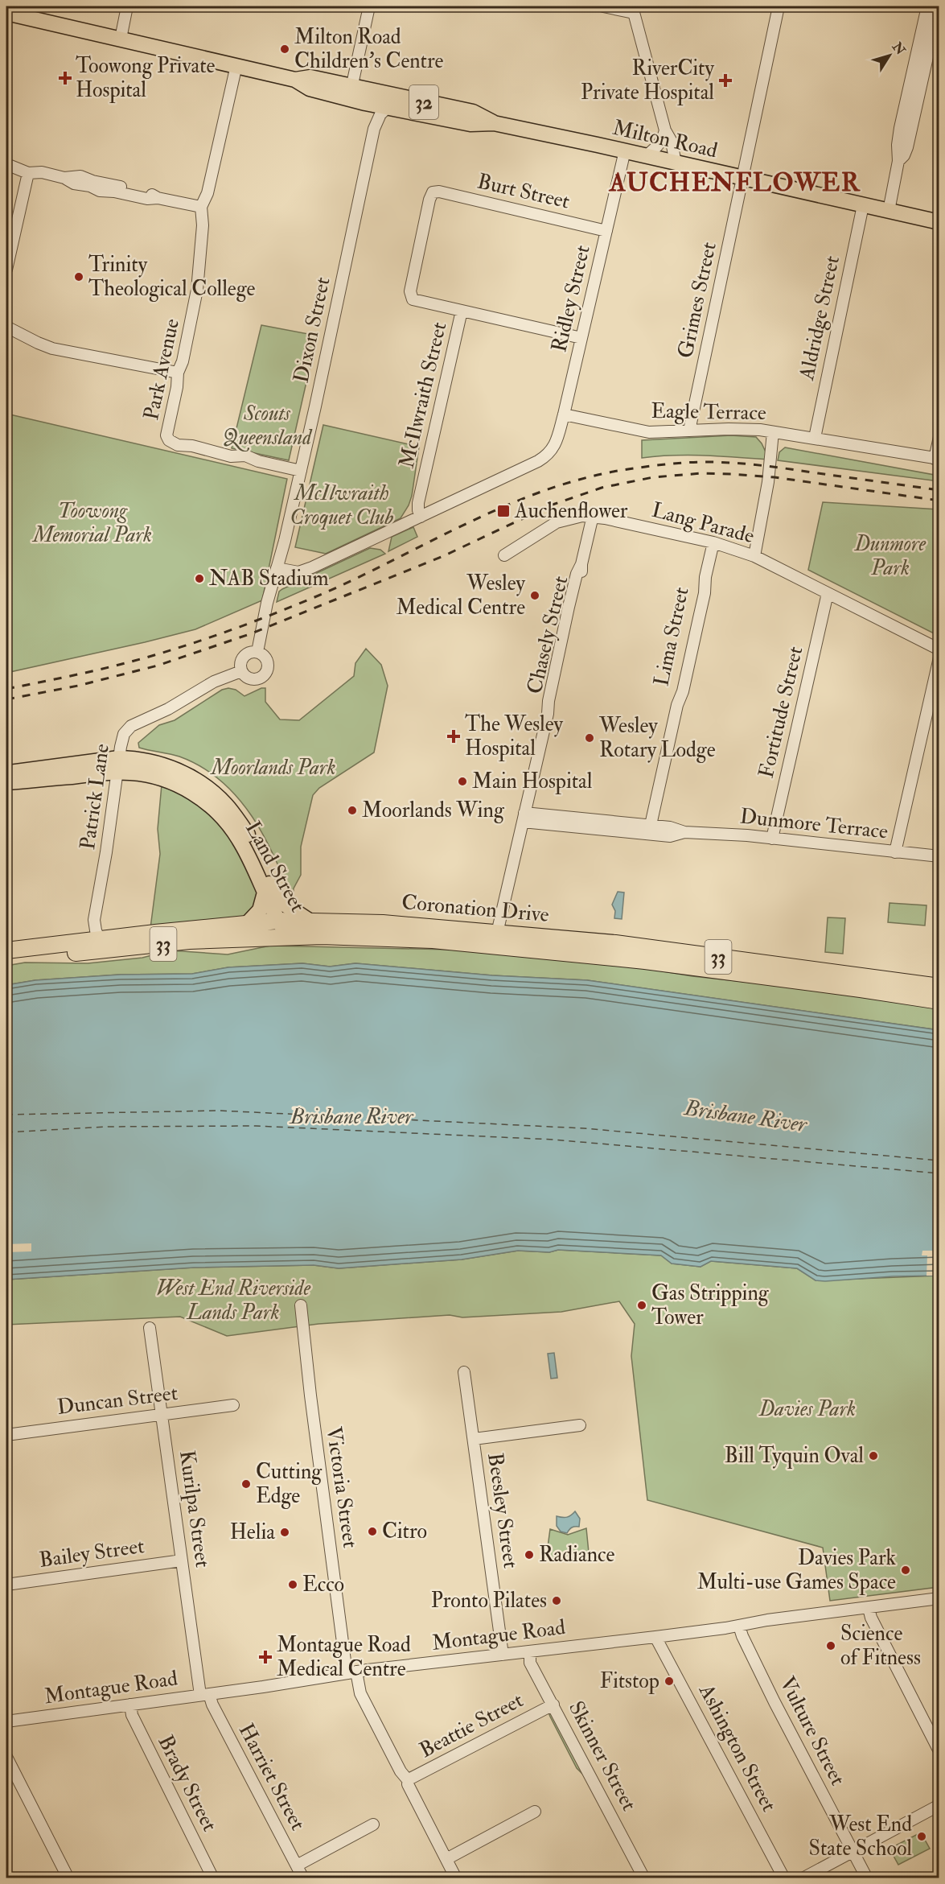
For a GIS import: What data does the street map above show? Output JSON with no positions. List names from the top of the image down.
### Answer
{
  "streets": {
    "highway": ["Coronation Drive", "33"],
    "main road": ["32", "Milton Road", "Land Street"],
    "street": [
      "Burt Street",
      "Ridley Street",
      "Grimes Street",
      "Aldridge Street",
      "Dixon Street",
      "Park Avenue",
      "McIlwraith Street",
      "Eagle Terrace",
      "Lang Parade",
      "Chasely Street",
      "Lima Street",
      "Fortitude Street",
      "Patrick Lane",
      "Dunmore Terrace",
      "Duncan Street",
      "Victoria Street",
      "Kurilpa Street",
      "Beesley Street",
      "Bailey Street",
      "Montague Road",
      "Beattie Street",
      "Vulture Street",
      "Ashington Street",
      "Skinner Street",
      "Harriet Street",
      "Brady Street"
    ]
  },
  "crossings": [
    ["Milton Road", "Ridley Street"],
    ["Milton Road", "Grimes Street"],
    ["Milton Road", "Aldridge Street"],
    ["Milton Road", "Dixon Street"],
    ["Milton Road", "Park Avenue"],
    ["Burt Street", "Ridley Street"],
    ["Burt Street", "McIlwraith Street"],
    ["Ridley Street", "McIlwraith Street"],
    ["Ridley Street", "Eagle Terrace"],
    ["Grimes Street", "Eagle Terrace"],
    ["Aldridge Street", "Eagle Terrace"],
    ["Dixon Street", "Park Avenue"],
    ["Dixon Street", "Patrick Lane"],
    ["Lang Parade", "Chasely Street"],
    ["Lang Parade", "Lima Street"],
    ["Lang Parade", "Fortitude Street"],
    ["Chasely Street", "Dunmore Terrace"],
    ["Chasely Street", "Coronation Drive"],
    ["Lima Street", "Dunmore Terrace"],
    ["Fortitude Street", "Dunmore Terrace"],
    ["Patrick Lane", "Land Street"],
    ["Patrick Lane", "Coronation Drive"],
    ["Land Street", "Coronation Drive"],
    ["Duncan Street", "Kurilpa Street"],
    ["Victoria Street", "Montague Road"],
    ["Victoria Street", "Beattie Street"],
    ["Kurilpa Street", "Bailey Street"],
    ["Kurilpa Street", "Montague Road"],
    ["Kurilpa Street", "Harriet Street"],
    ["Beesley Street", "Montague Road"],
    ["Montague Road", "Vulture Street"],
    ["Montague Road", "Ashington Street"],
    ["Montague Road", "Skinner Street"],
    ["Montague Road", "Harriet Street"],
    ["Montague Road", "Brady Street"],
    ["Beattie Street", "Skinner Street"]
  ],
  "districts": ["AUCHENFLOWER"],
  "water": ["Brisbane River"],
  "parks": [
    "Scouts Queensland",
    "McIlwraith Croquet Club",
    "Toowong Memorial Park",
    "Dunmore Park",
    "Moorlands Park",
    "West End Riverside Lands Park",
    "Davies Park"
  ],
  "places": {
    "other": [
      "Milton Road Children's Centre",
      "Trinity Theological College",
      "NAB Stadium",
      "Wesley Medical Centre",
      "Wesley Rotary Lodge",
      "Main Hospital",
      "Moorlands Wing",
      "Gas Stripping Tower",
      "Bill Tyquin Oval",
      "Cutting Edge",
      "Citro",
      "Helia",
      "Radiance",
      "Davies Park Multi-use Games Space",
      "Ecco",
      "Pronto Pilates",
      "Science of Fitness",
      "Fitstop",
      "West End State School"
    ],
    "health": [
      "Toowong Private Hospital",
      "RiverCity Private Hospital",
      "The Wesley Hospital",
      "Montague Road Medical Centre"
    ],
    "transit": ["Auchenflower"]
  },
  "north": "top right"
}
